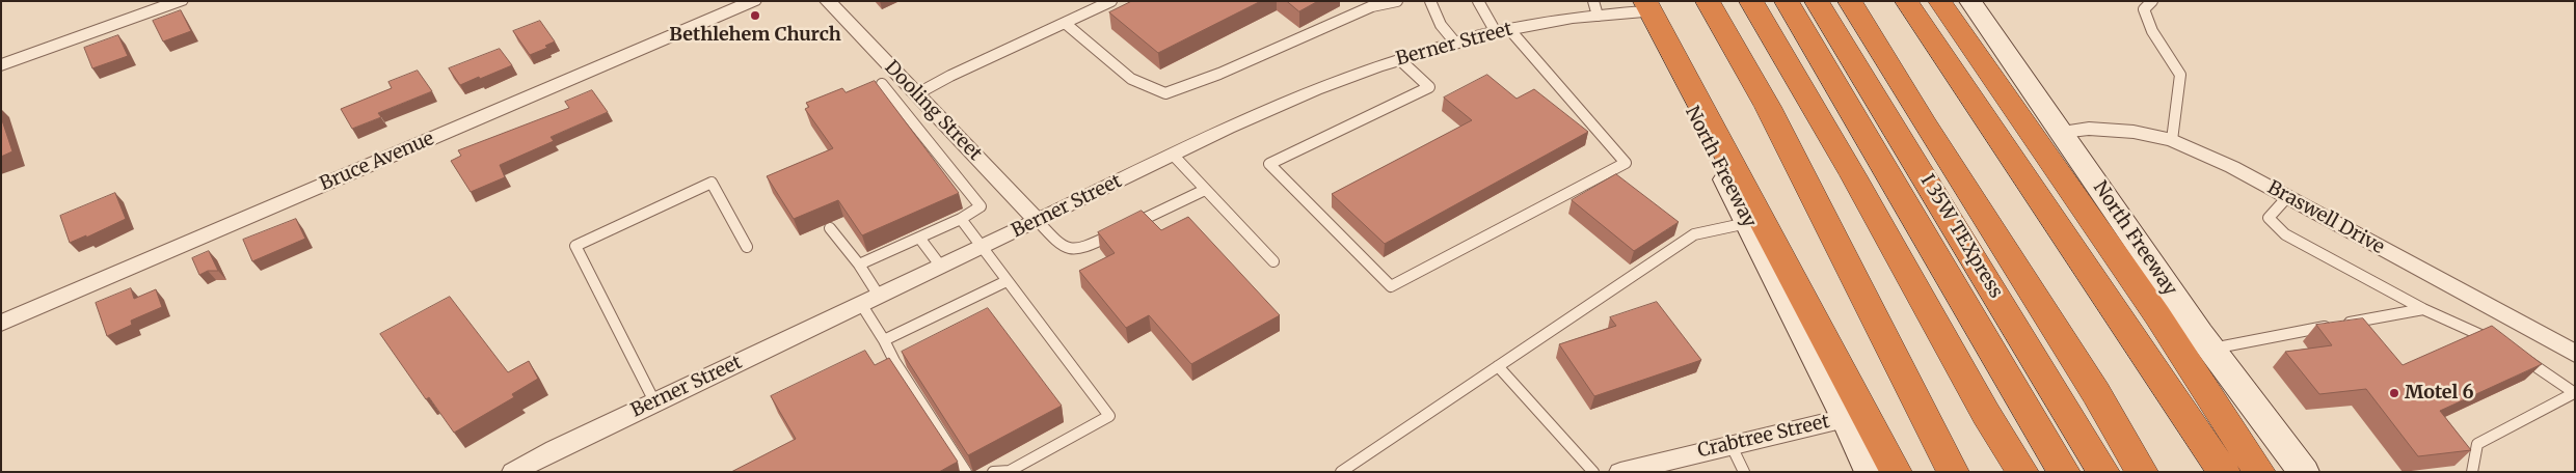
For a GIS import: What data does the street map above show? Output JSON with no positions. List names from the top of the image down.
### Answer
{
  "streets": {
    "highway": ["I 35W TEXpress"],
    "main road": ["North Freeway"],
    "street": [
      "Berner Street",
      "Dooling Street",
      "Bruce Avenue",
      "Braswell Drive",
      "Crabtree Street"
    ]
  },
  "crossings": [
    ["Berner Street", "Dooling Street"],
    ["Berner Street", "North Freeway"],
    ["North Freeway", "Braswell Drive"],
    ["North Freeway", "Crabtree Street"]
  ],
  "places": ["Bethlehem Church", "Motel 6"]
}
